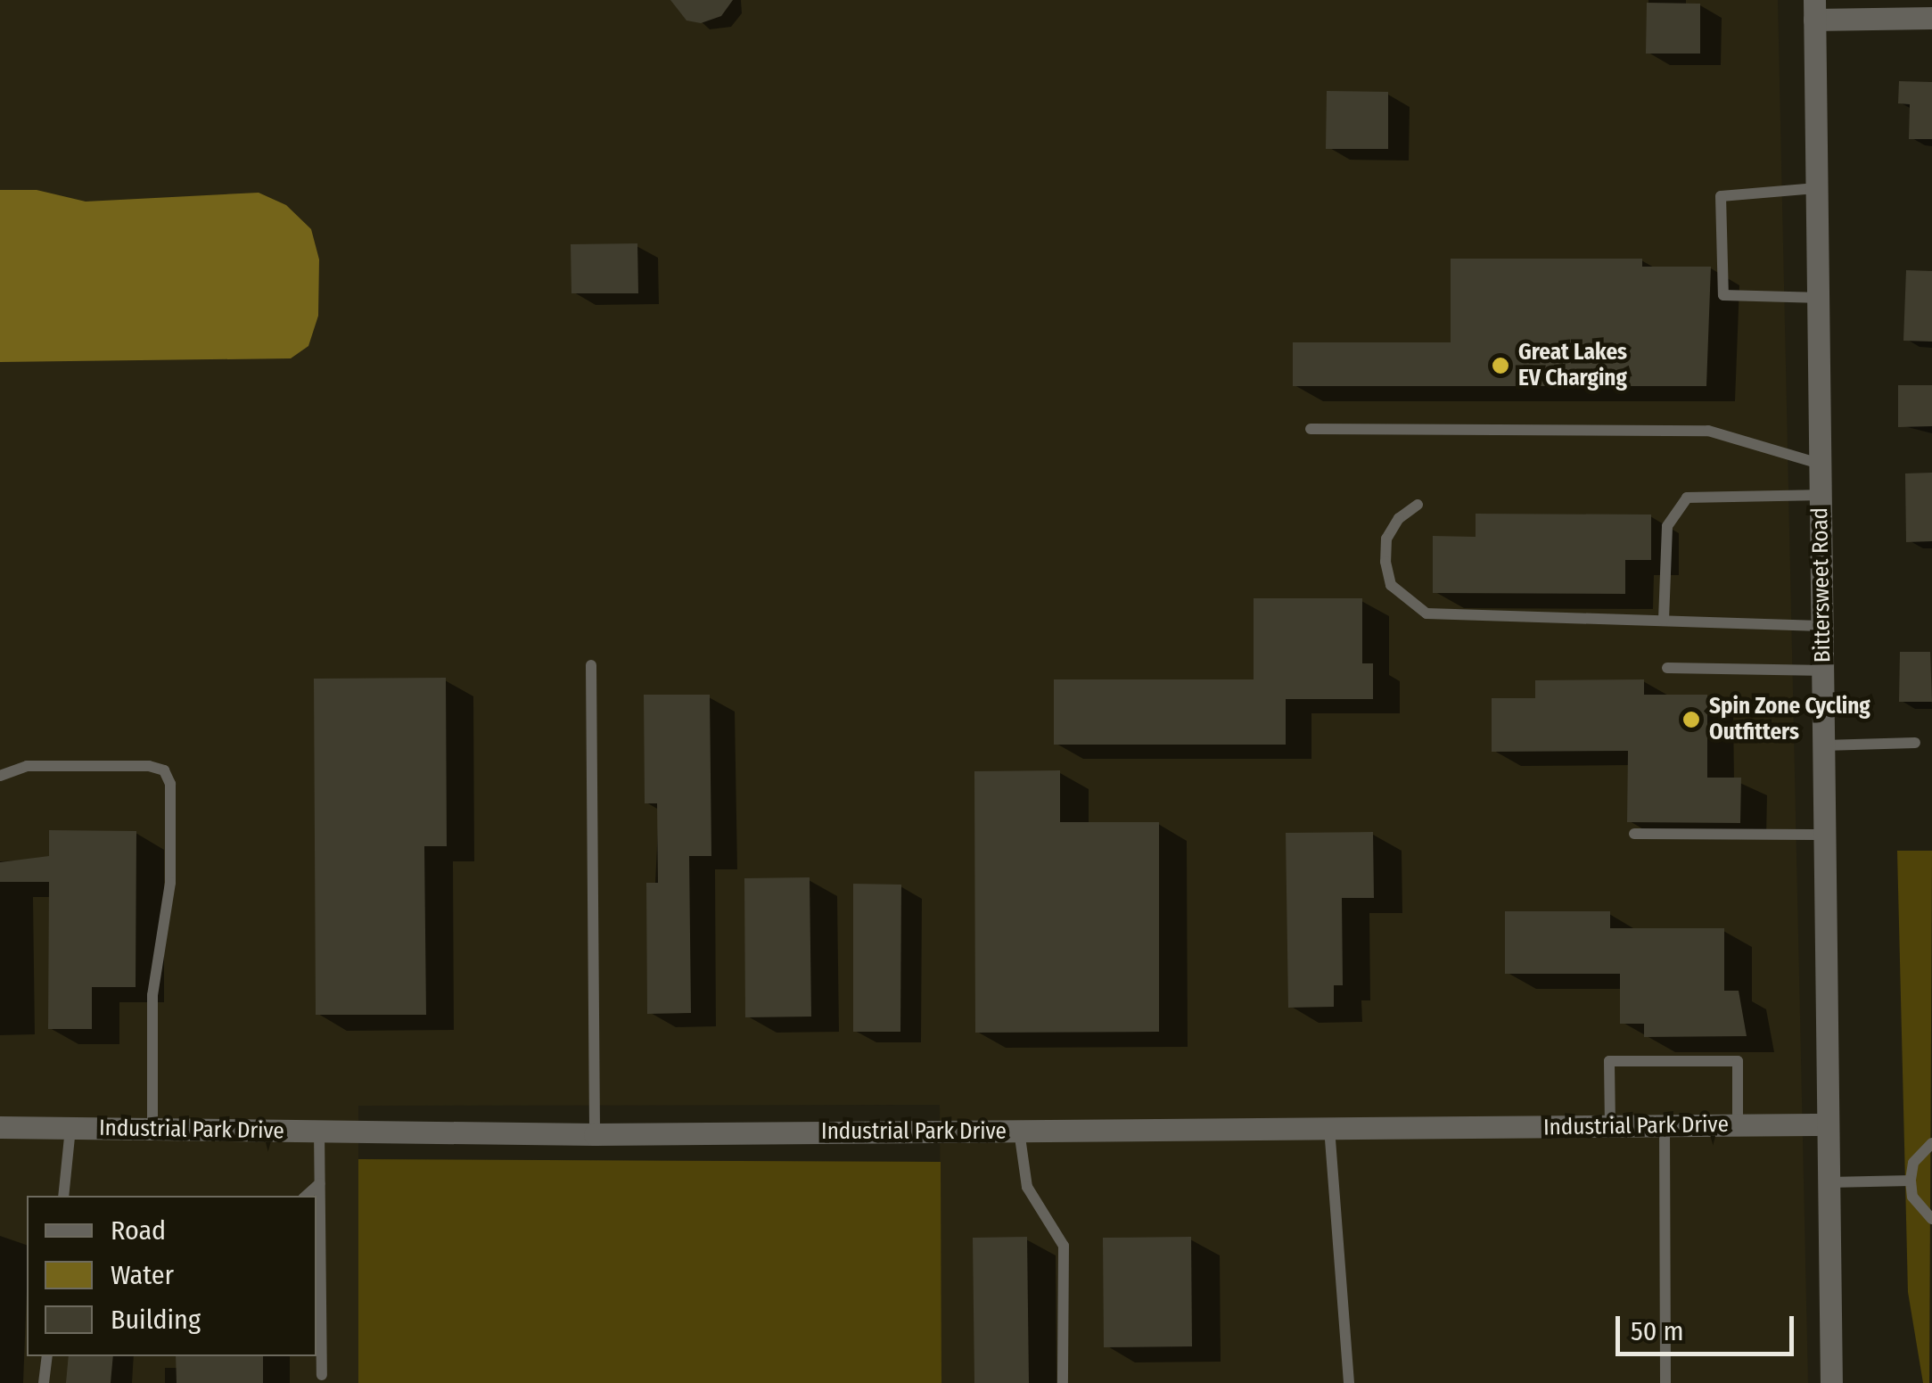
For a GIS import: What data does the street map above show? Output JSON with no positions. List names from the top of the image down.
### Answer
{
  "streets": {
    "street": ["Bittersweet Road", "Industrial Park Drive"]
  },
  "crossings": [
    ["Bittersweet Road", "Industrial Park Drive"]
  ],
  "places": ["Great Lakes EV Charging", "Spin Zone Cycling Outfitters"],
  "legend": ["Road", "Water", "Building"],
  "scale_bar": "50 m"
}
